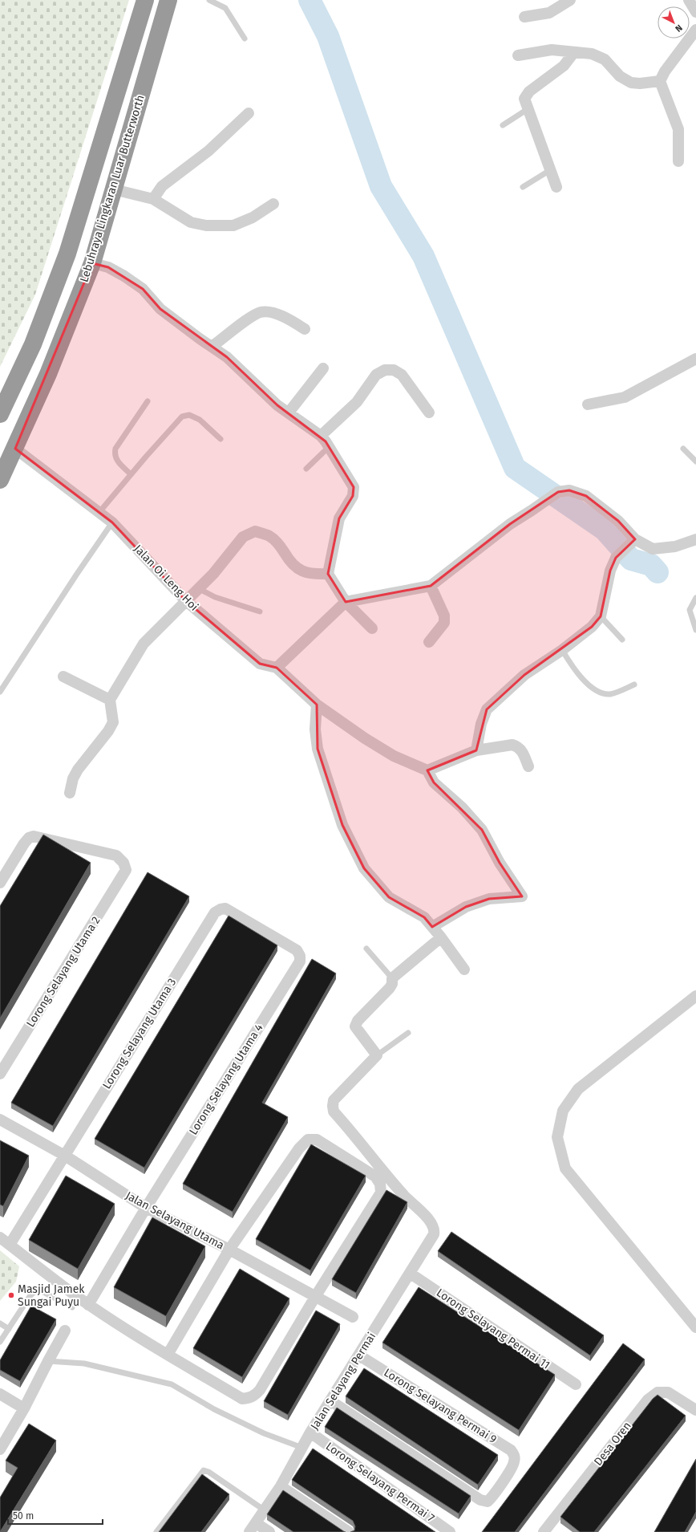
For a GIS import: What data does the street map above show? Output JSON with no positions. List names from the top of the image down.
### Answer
{
  "streets": {
    "highway": ["Lebuhraya Lingkaran Luar Butterworth"],
    "street": [
      "Jalan Oi Leng Hoi",
      "Lorong Selayang Utama 2",
      "Lorong Selayang Utama 3",
      "Lorong Selayang Utama 4",
      "Jalan Selayang Utama",
      "Lorong Selayang Permai 11",
      "Jalan Selayang Permai",
      "Lorong Selayang Permai 9",
      "Desa Oren",
      "Lorong Selayang Permai 7"
    ]
  },
  "crossings": [
    ["Lebuhraya Lingkaran Luar Butterworth", "Jalan Oi Leng Hoi"],
    ["Lorong Selayang Utama 3", "Lorong Selayang Utama 4"],
    ["Lorong Selayang Utama 3", "Jalan Selayang Utama"],
    ["Lorong Selayang Utama 4", "Jalan Selayang Utama"],
    ["Lorong Selayang Permai 11", "Jalan Selayang Permai"],
    ["Jalan Selayang Permai", "Lorong Selayang Permai 9"],
    ["Jalan Selayang Permai", "Lorong Selayang Permai 7"]
  ],
  "places": ["Masjid Jamek Sungai Puyu"],
  "scale_bar": "50 m",
  "north": "bottom right"
}
